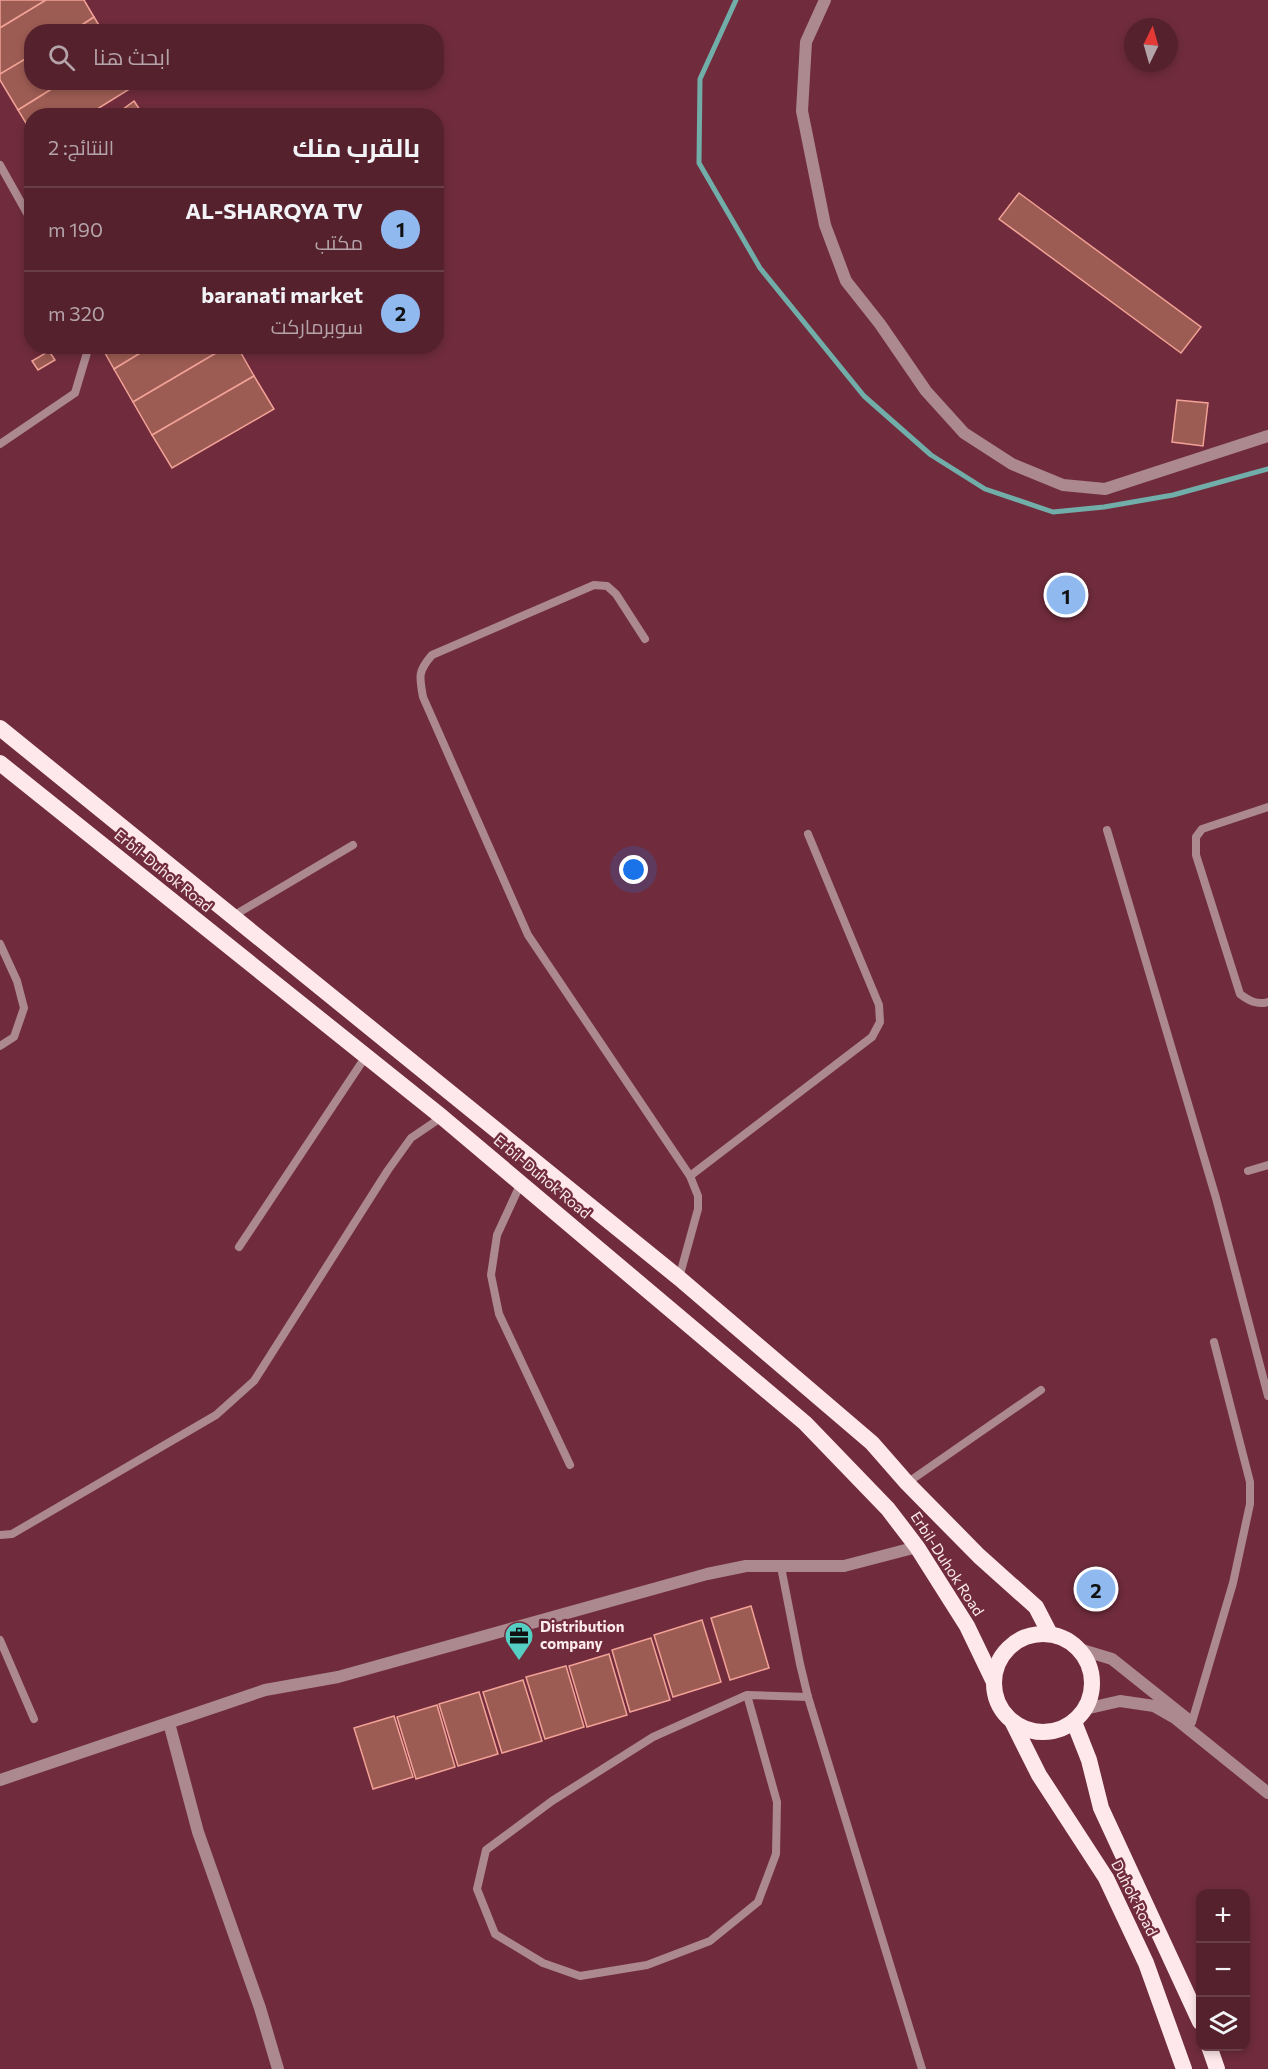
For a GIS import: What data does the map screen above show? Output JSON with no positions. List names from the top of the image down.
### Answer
{
  "streets": {
    "highway": ["Erbil-Duhok Road", "Duhok Road"]
  },
  "crossings": [
    ["Erbil-Duhok Road", "Duhok Road"]
  ],
  "places": {
    "office": ["Distribution company"]
  },
  "north": "top",
  "page": {
    "search": "ابحث هنا",
    "heading": ["بالقرب منك", "النتائج: 2"],
    "list": [
      {
        "mark": "1",
        "name": "AL-SHARQYA TV",
        "note": "مكتب",
        "value": "190 m"
      },
      {
        "mark": "2",
        "name": "baranati market",
        "note": "سوبرماركت",
        "value": "320 m"
      }
    ],
    "pins": ["1", "2"],
    "map_buttons": ["+", "−"]
  }
}
